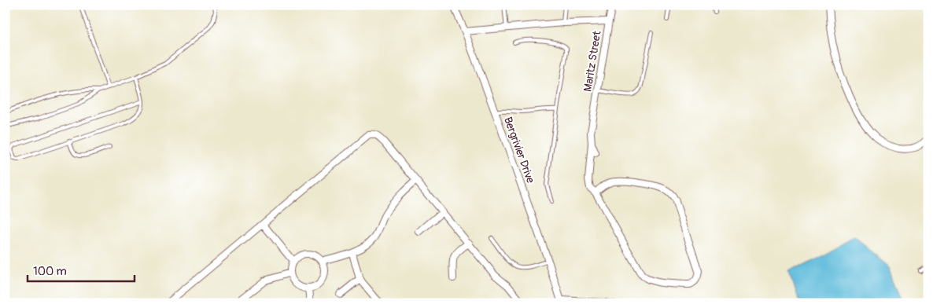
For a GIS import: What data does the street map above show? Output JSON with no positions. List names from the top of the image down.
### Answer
{
  "streets": {
    "street": ["Maritz Street", "Bergrivier Drive"]
  },
  "crossings": [
    ["Maritz Street", "Bergrivier Drive"]
  ],
  "scale_bar": "100 m"
}
